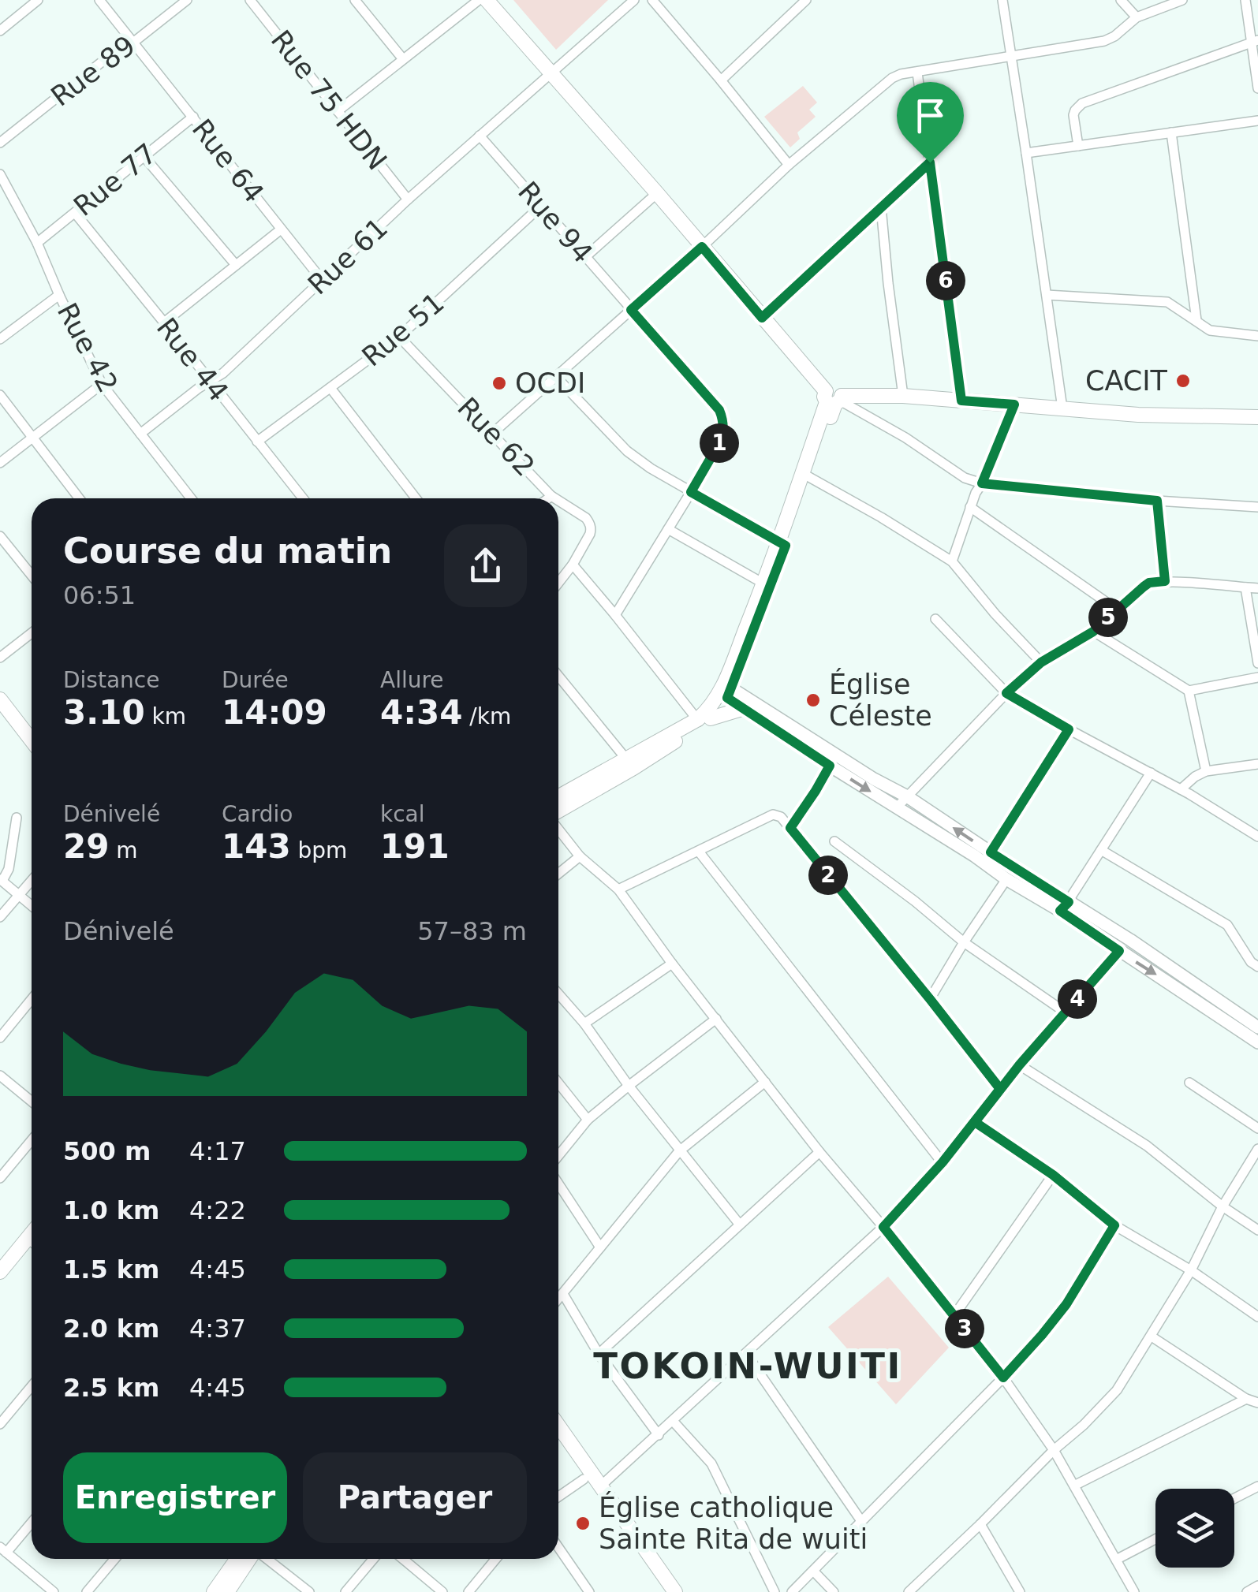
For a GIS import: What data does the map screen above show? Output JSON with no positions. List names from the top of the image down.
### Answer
{
  "streets": {
    "street": [
      "Rue 89",
      "Rue 75 HDN",
      "Rue 64",
      "Rue 77",
      "Rue 94",
      "Rue 61",
      "Rue 51",
      "Rue 42",
      "Rue 44",
      "Rue 62"
    ]
  },
  "crossings": [
    ["Rue 89", "Rue 64"],
    ["Rue 75 HDN", "Rue 61"],
    ["Rue 64", "Rue 77"],
    ["Rue 64", "Rue 61"],
    ["Rue 77", "Rue 42"],
    ["Rue 77", "Rue 44"],
    ["Rue 94", "Rue 61"],
    ["Rue 94", "Rue 51"],
    ["Rue 61", "Rue 42"],
    ["Rue 61", "Rue 44"],
    ["Rue 51", "Rue 44"],
    ["Rue 51", "Rue 62"]
  ],
  "districts": ["TOKOIN-WUITI"],
  "places": [
    "CACIT",
    "OCDI",
    "Église Céleste",
    "Église catholique Sainte Rita de wuiti"
  ],
  "page": {
    "pins": [
      "6",
      "1",
      "5",
      "2",
      "4",
      "3"
    ],
    "heading": ["Course du matin", "06:51"],
    "stats": [
      ["Distance", "3.10 km"],
      ["Durée", "14:09"],
      ["Allure", "4:34 /km"],
      ["Dénivelé", "29 m"],
      ["Cardio", "143 bpm"],
      ["kcal", "191"]
    ],
    "chart": ["Dénivelé", "57–83 m"],
    "list": [
      {
        "name": "500 m",
        "note": "4:17"
      },
      {
        "name": "1.0 km",
        "note": "4:22"
      },
      {
        "name": "1.5 km",
        "note": "4:45"
      },
      {
        "name": "2.0 km",
        "note": "4:37"
      },
      {
        "name": "2.5 km",
        "note": "4:45"
      }
    ],
    "buttons": ["Enregistrer", "Partager"]
  }
}
